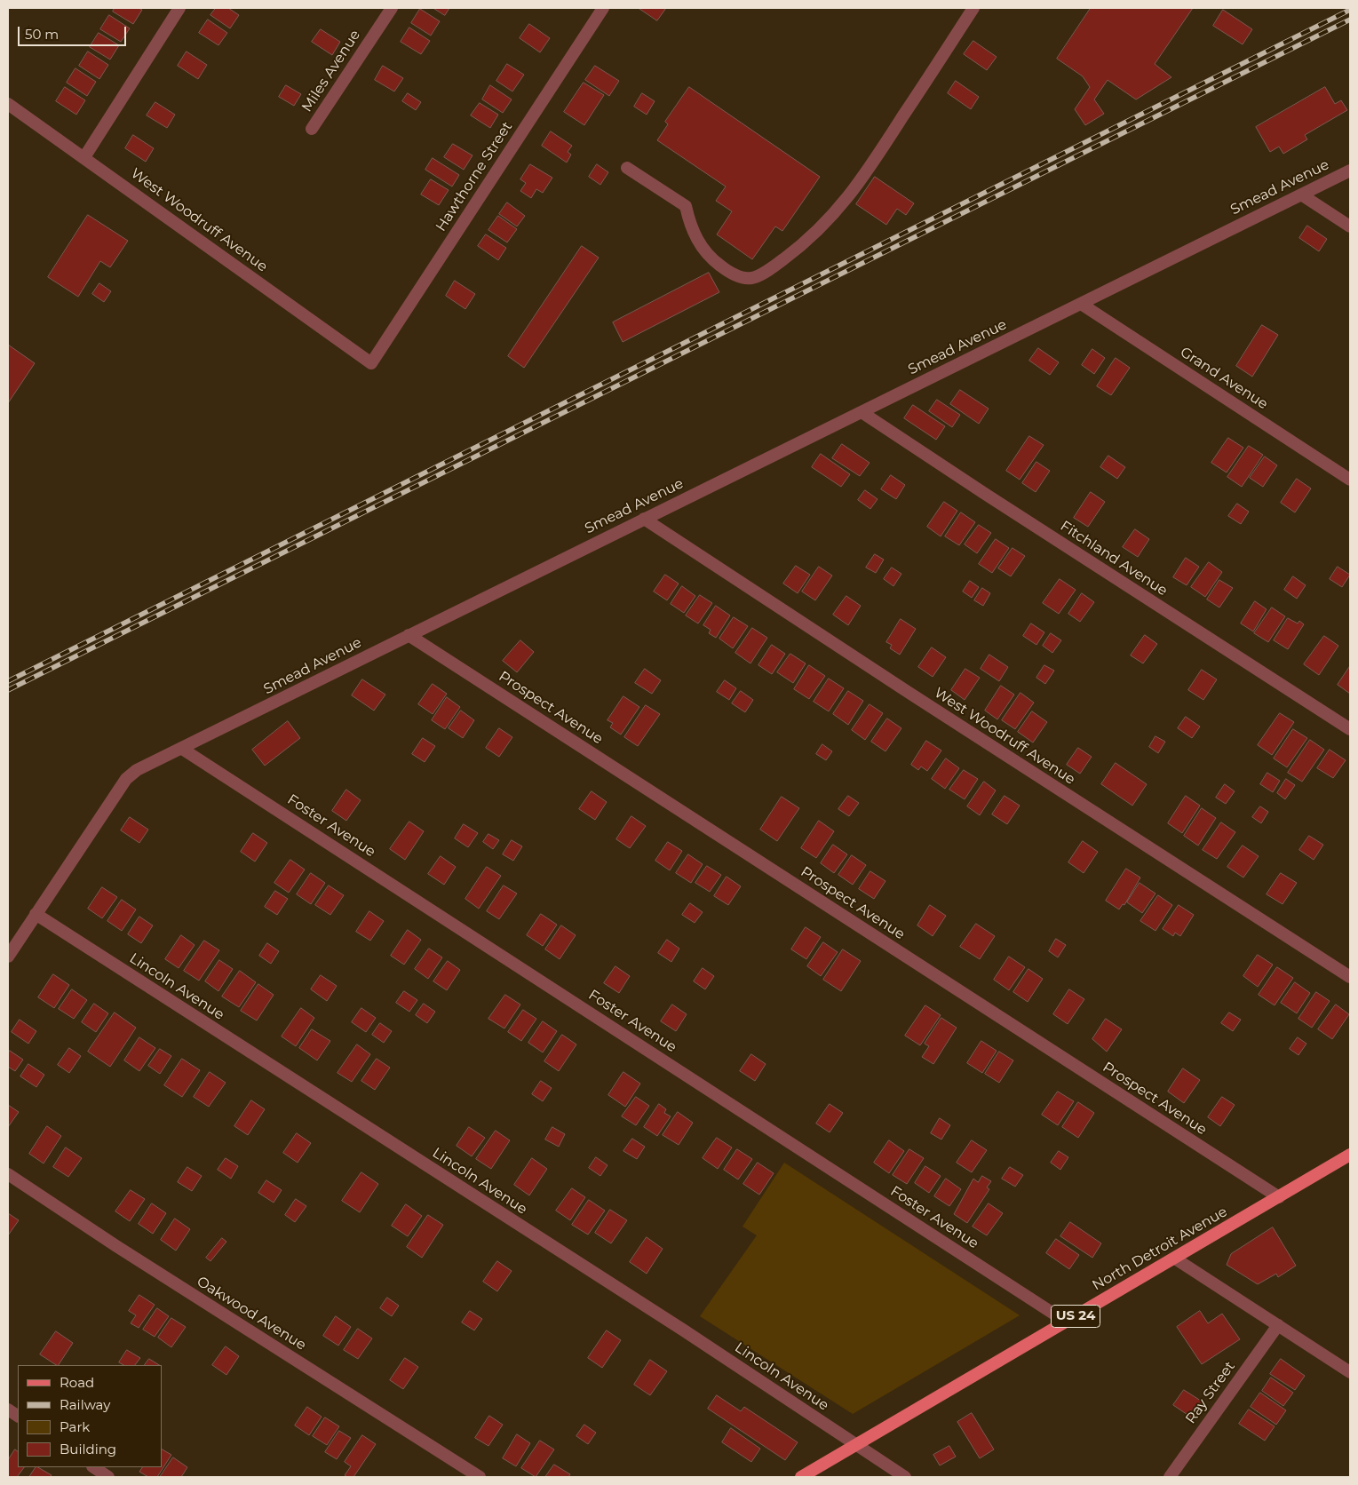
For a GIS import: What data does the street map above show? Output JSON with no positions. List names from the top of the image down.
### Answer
{
  "streets": {
    "main road": ["North Detroit Avenue", "US 24"],
    "street": [
      "Miles Avenue",
      "Hawthorne Street",
      "Smead Avenue",
      "West Woodruff Avenue",
      "Grand Avenue",
      "Fitchland Avenue",
      "Prospect Avenue",
      "Foster Avenue",
      "Lincoln Avenue",
      "Oakwood Avenue",
      "Ray Street"
    ]
  },
  "crossings": [
    ["Hawthorne Street", "West Woodruff Avenue"],
    ["Smead Avenue", "West Woodruff Avenue"],
    ["Smead Avenue", "Grand Avenue"],
    ["Smead Avenue", "Fitchland Avenue"],
    ["Smead Avenue", "Prospect Avenue"],
    ["Smead Avenue", "Foster Avenue"],
    ["Smead Avenue", "Lincoln Avenue"],
    ["Prospect Avenue", "North Detroit Avenue"],
    ["Foster Avenue", "North Detroit Avenue"],
    ["Lincoln Avenue", "North Detroit Avenue"]
  ],
  "legend": [
    "Road",
    "Railway",
    "Park",
    "Building"
  ],
  "scale_bar": "50 m"
}
